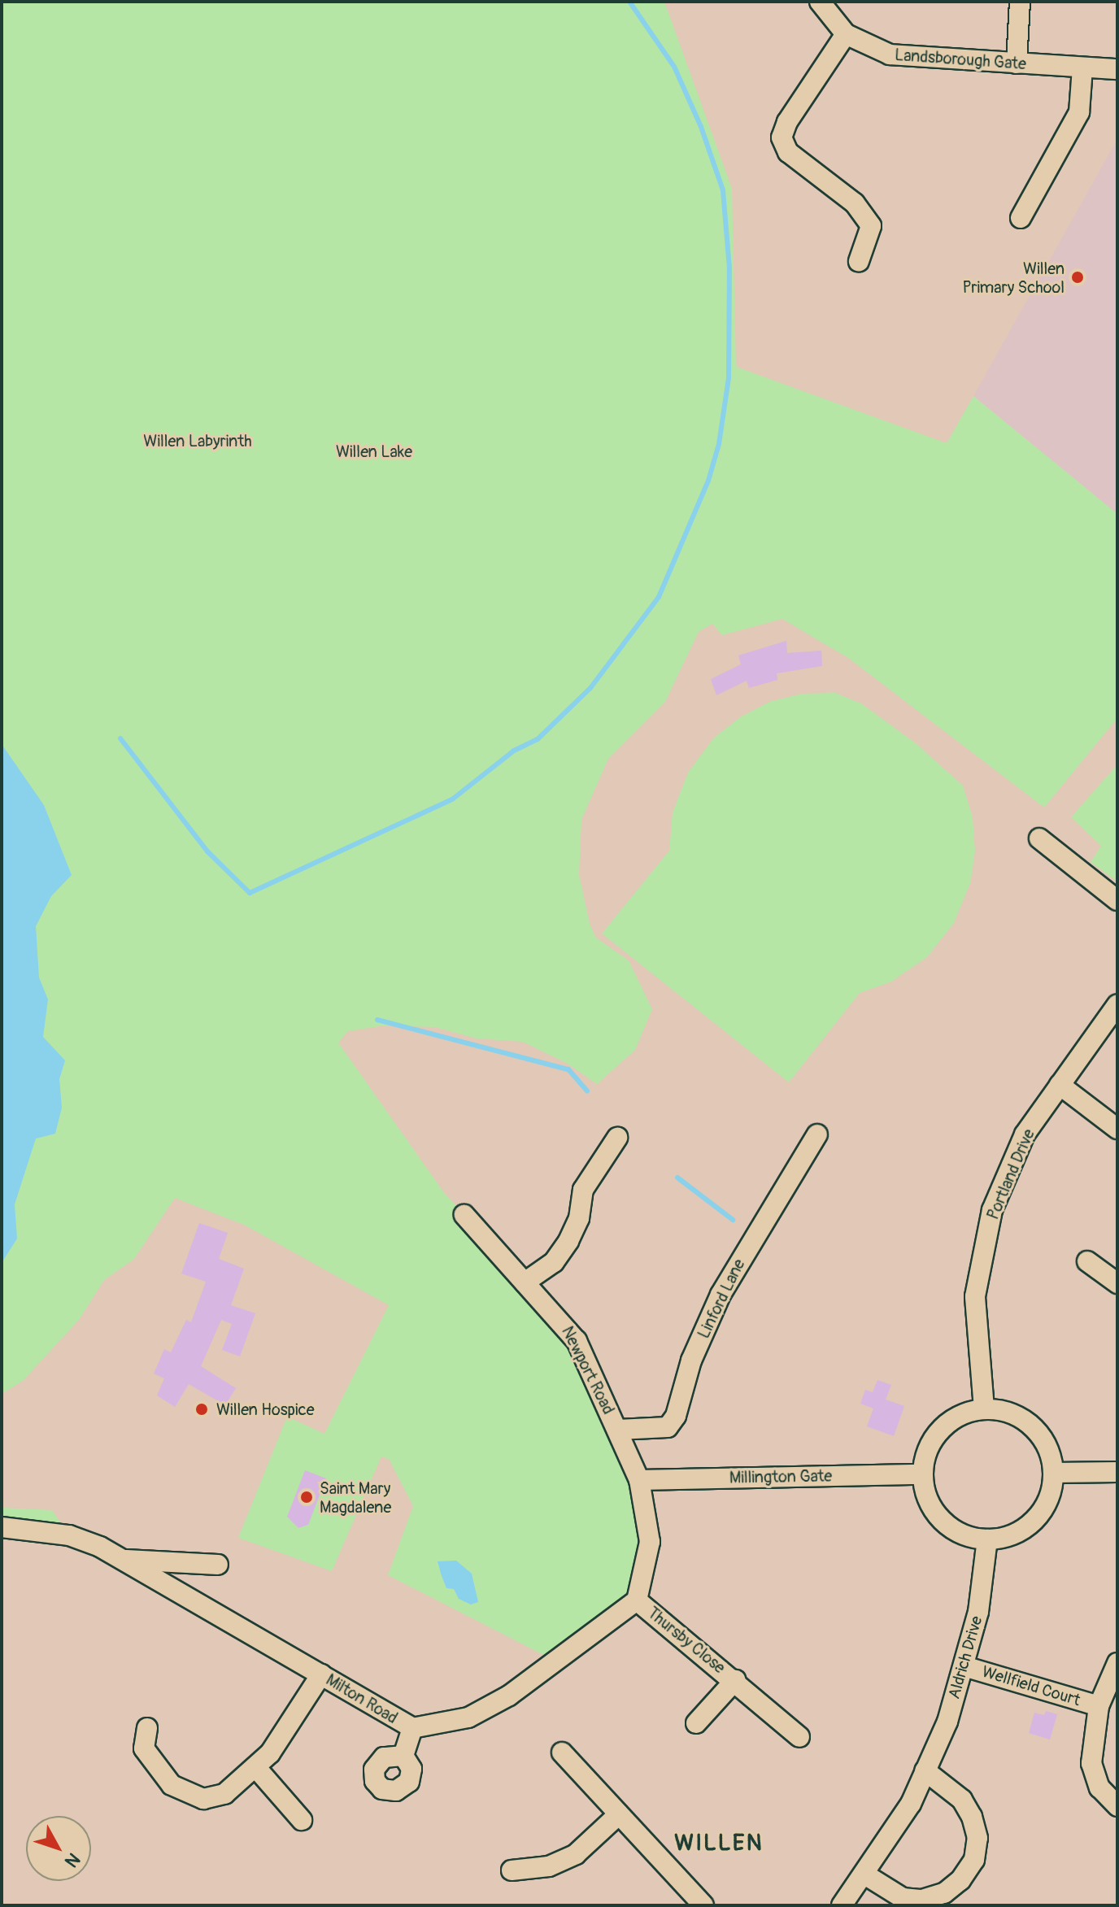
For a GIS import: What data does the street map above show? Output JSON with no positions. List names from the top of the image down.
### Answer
{
  "streets": {
    "street": [
      "Landsborough Gate",
      "Portland Drive",
      "Linford Lane",
      "Newport Road",
      "Millington Gate",
      "Thursby Close",
      "Aldrich Drive",
      "Wellfield Court",
      "Milton Road"
    ]
  },
  "crossings": [
    ["Portland Drive", "Millington Gate"],
    ["Portland Drive", "Aldrich Drive"],
    ["Linford Lane", "Newport Road"],
    ["Newport Road", "Millington Gate"],
    ["Millington Gate", "Aldrich Drive"],
    ["Thursby Close", "Milton Road"],
    ["Aldrich Drive", "Wellfield Court"]
  ],
  "districts": ["WILLEN"],
  "parks": ["Willen Labyrinth", "Willen Lake"],
  "places": ["Willen Primary School", "Willen Hospice", "Saint Mary Magdalene"],
  "north": "bottom right"
}
